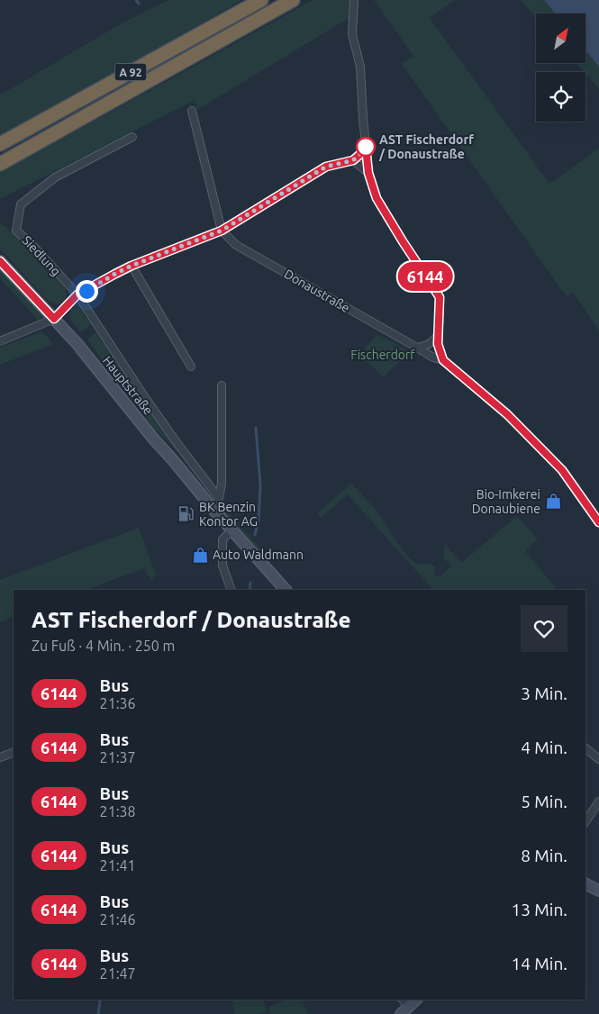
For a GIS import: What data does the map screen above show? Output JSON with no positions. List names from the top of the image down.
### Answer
{
  "streets": {
    "highway": ["A 92"],
    "main road": ["Hauptstraße"],
    "street": ["Siedlung", "Donaustraße"]
  },
  "parks": ["Fischerdorf"],
  "places": {
    "other": ["AST Fischerdorf / Donaustraße"],
    "shop": ["Bio-Imkerei Donaubiene", "Auto Waldmann"],
    "fuel station": ["BK Benzin Kontor AG"]
  },
  "lines": ["bus line 6144"],
  "north": "top right",
  "page": {
    "on_map": "6144",
    "heading": ["AST Fischerdorf / Donaustraße", "Zu Fuß · 4 Min. · 250 m"],
    "list": [
      {
        "mark": "6144",
        "name": "Bus",
        "note": "21:36",
        "value": "3 Min."
      },
      {
        "mark": "6144",
        "name": "Bus",
        "note": "21:37",
        "value": "4 Min."
      },
      {
        "mark": "6144",
        "name": "Bus",
        "note": "21:38",
        "value": "5 Min."
      },
      {
        "mark": "6144",
        "name": "Bus",
        "note": "21:41",
        "value": "8 Min."
      },
      {
        "mark": "6144",
        "name": "Bus",
        "note": "21:46",
        "value": "13 Min."
      },
      {
        "mark": "6144",
        "name": "Bus",
        "note": "21:47",
        "value": "14 Min."
      }
    ]
  }
}
